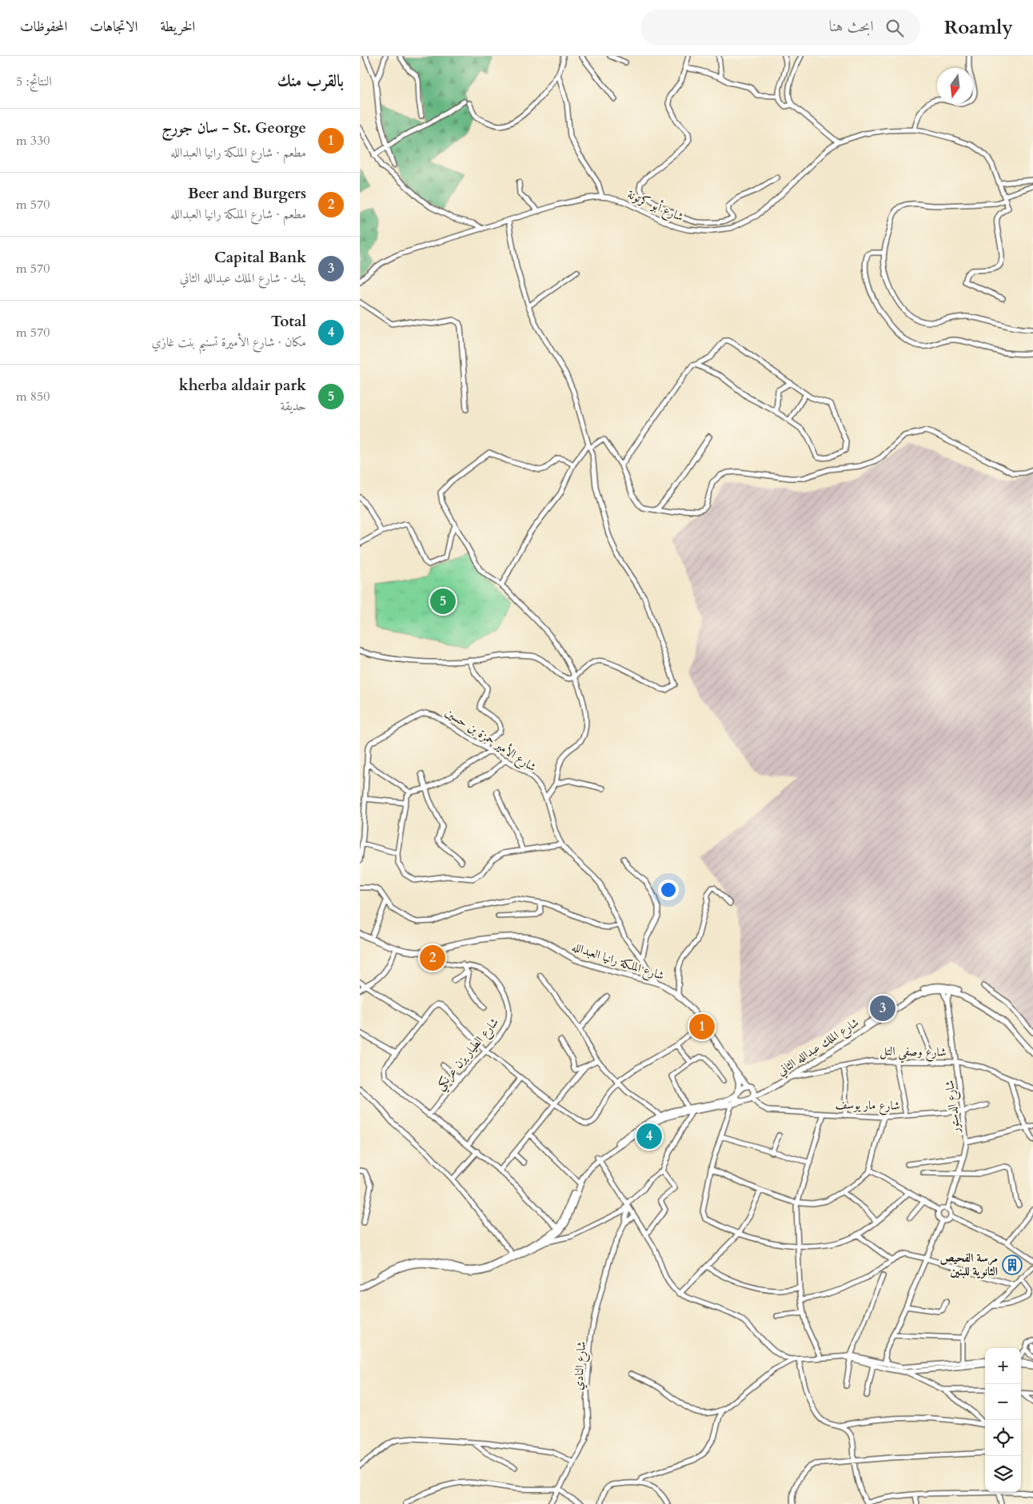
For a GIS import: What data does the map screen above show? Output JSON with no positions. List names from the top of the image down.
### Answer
{
  "streets": {
    "main road": ["شارع الملكة رانيا العبدالله", "شارع الملك عبدالله الثاني"],
    "street": [
      "شارع أبو كرتونة",
      "شارع الأمير حمزة بن حسين",
      "شارع وصفي التل",
      "شارع الطيار يزن عرنكي",
      "شارع مار يوسف",
      "شارع الدستور",
      "شارع النادي"
    ]
  },
  "crossings": [
    ["شارع الأمير حمزة بن حسين", "شارع الملكة رانيا العبدالله"],
    ["شارع الملكة رانيا العبدالله", "شارع الملك عبدالله الثاني"],
    ["شارع الملكة رانيا العبدالله", "شارع الطيار يزن عرنكي"],
    ["شارع الملكة رانيا العبدالله", "شارع مار يوسف"],
    ["شارع الملك عبدالله الثاني", "شارع وصفي التل"],
    ["شارع الملك عبدالله الثاني", "شارع مار يوسف"],
    ["شارع الملك عبدالله الثاني", "شارع الدستور"],
    ["شارع وصفي التل", "شارع الدستور"],
    ["شارع مار يوسف", "شارع الدستور"]
  ],
  "places": {
    "building": ["مرسة الفحيص الثانوية للبنين"]
  },
  "north": "bottom",
  "page": {
    "header": "Roamly",
    "search": "ابحث هنا",
    "nav": ["الخريطة", "الاتجاهات", "المحفوظات"],
    "heading": ["بالقرب منك", "النتائج: 5"],
    "list": [
      {
        "mark": "1",
        "name": "St. George - سان جورج",
        "note": "مطعم · شارع الملكة رانيا العبدالله",
        "value": "330 m"
      },
      {
        "mark": "2",
        "name": "Beer and Burgers",
        "note": "مطعم · شارع الملكة رانيا العبدالله",
        "value": "570 m"
      },
      {
        "mark": "3",
        "name": "Capital Bank",
        "note": "بنك · شارع الملك عبدالله الثاني",
        "value": "570 m"
      },
      {
        "mark": "4",
        "name": "Total",
        "note": "مكان · شارع الأميرة تسنيم بنت غازي",
        "value": "570 m"
      },
      {
        "mark": "5",
        "name": "kherba aldair park",
        "note": "حديقة",
        "value": "850 m"
      }
    ],
    "pins": [
      "5",
      "2",
      "3",
      "1",
      "4"
    ],
    "map_buttons": ["+", "−"]
  }
}
